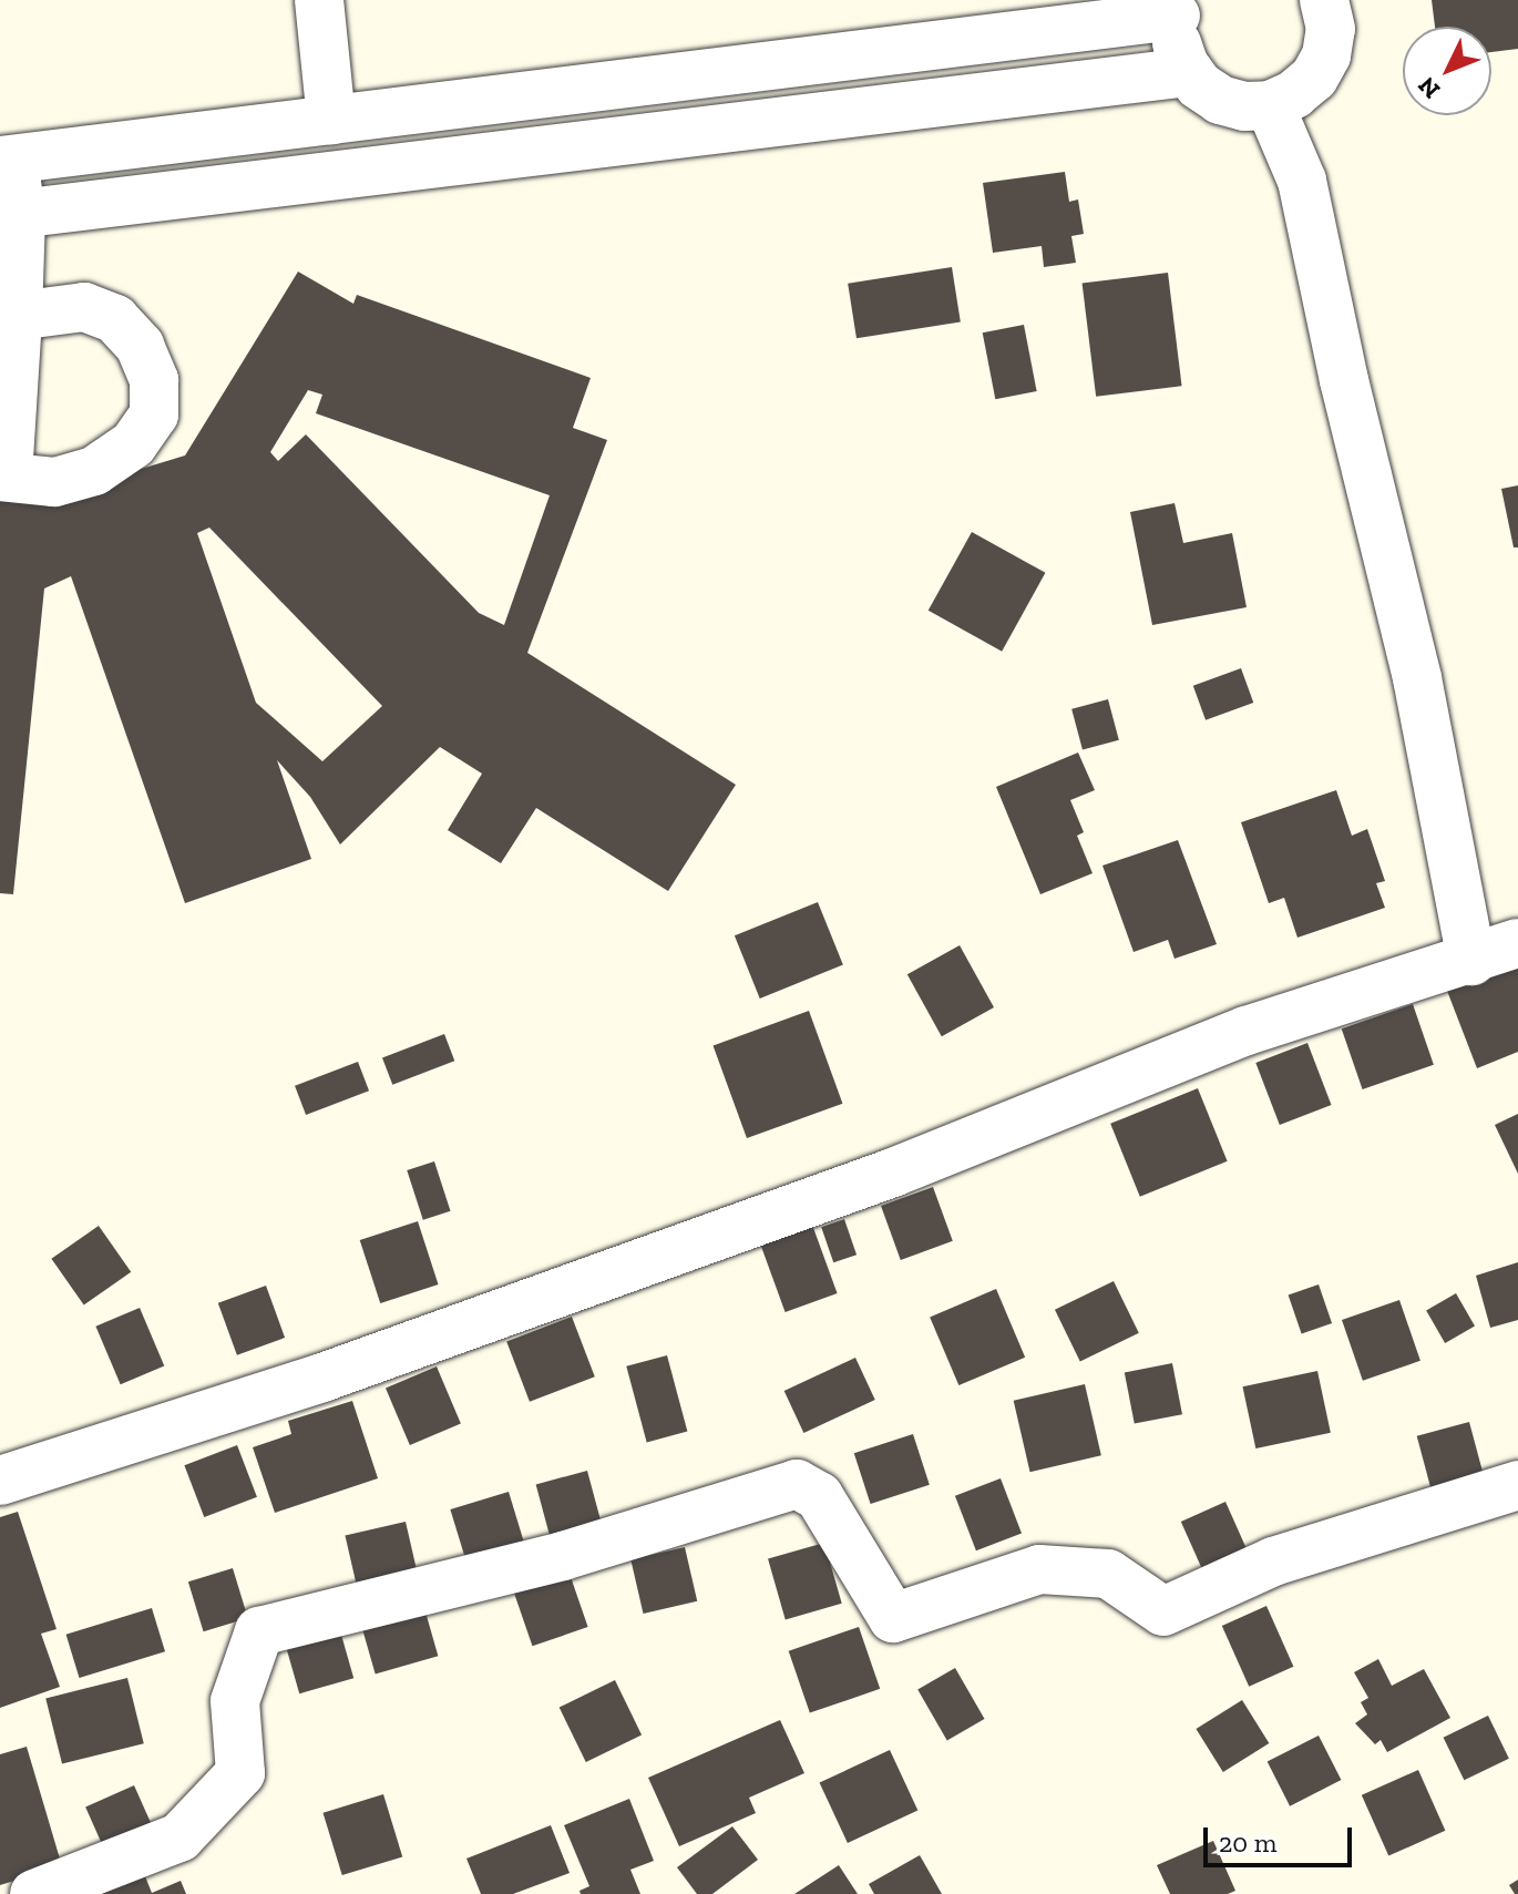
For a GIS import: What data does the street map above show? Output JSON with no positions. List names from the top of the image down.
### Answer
{
  "scale_bar": "20 m",
  "north": "bottom left"
}
